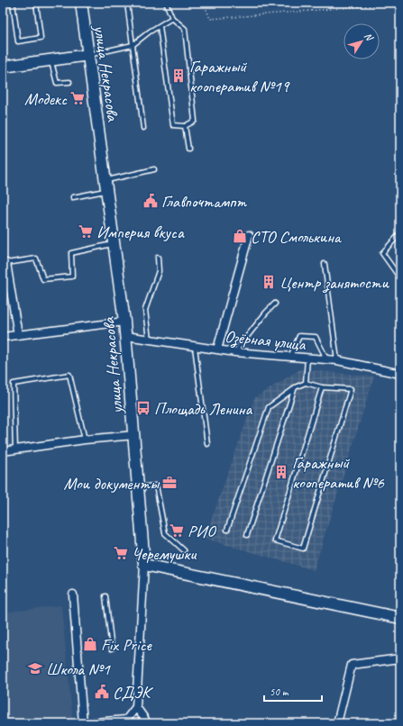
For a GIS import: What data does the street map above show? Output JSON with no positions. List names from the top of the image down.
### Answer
{
  "streets": {
    "main road": ["улица Некрасова"],
    "street": ["Озёрная улица"]
  },
  "crossings": [
    ["улица Некрасова", "Озёрная улица"]
  ],
  "places": {
    "building": ["Гаражный кооператив №19", "Центр занятости", "Гаражный кооператив №6"],
    "supermarket": [
      "Модекс",
      "Империя вкуса",
      "РИО",
      "Черемушки"
    ],
    "public building": ["Главпочтампт", "СДЭК"],
    "shop": ["СТО Смолькина", "Fix Price"],
    "bus stop": ["Площадь Ленина"],
    "office": ["Мои документы"],
    "school or university": ["Школа №1"]
  },
  "scale_bar": "50 m",
  "north": "top right"
}
